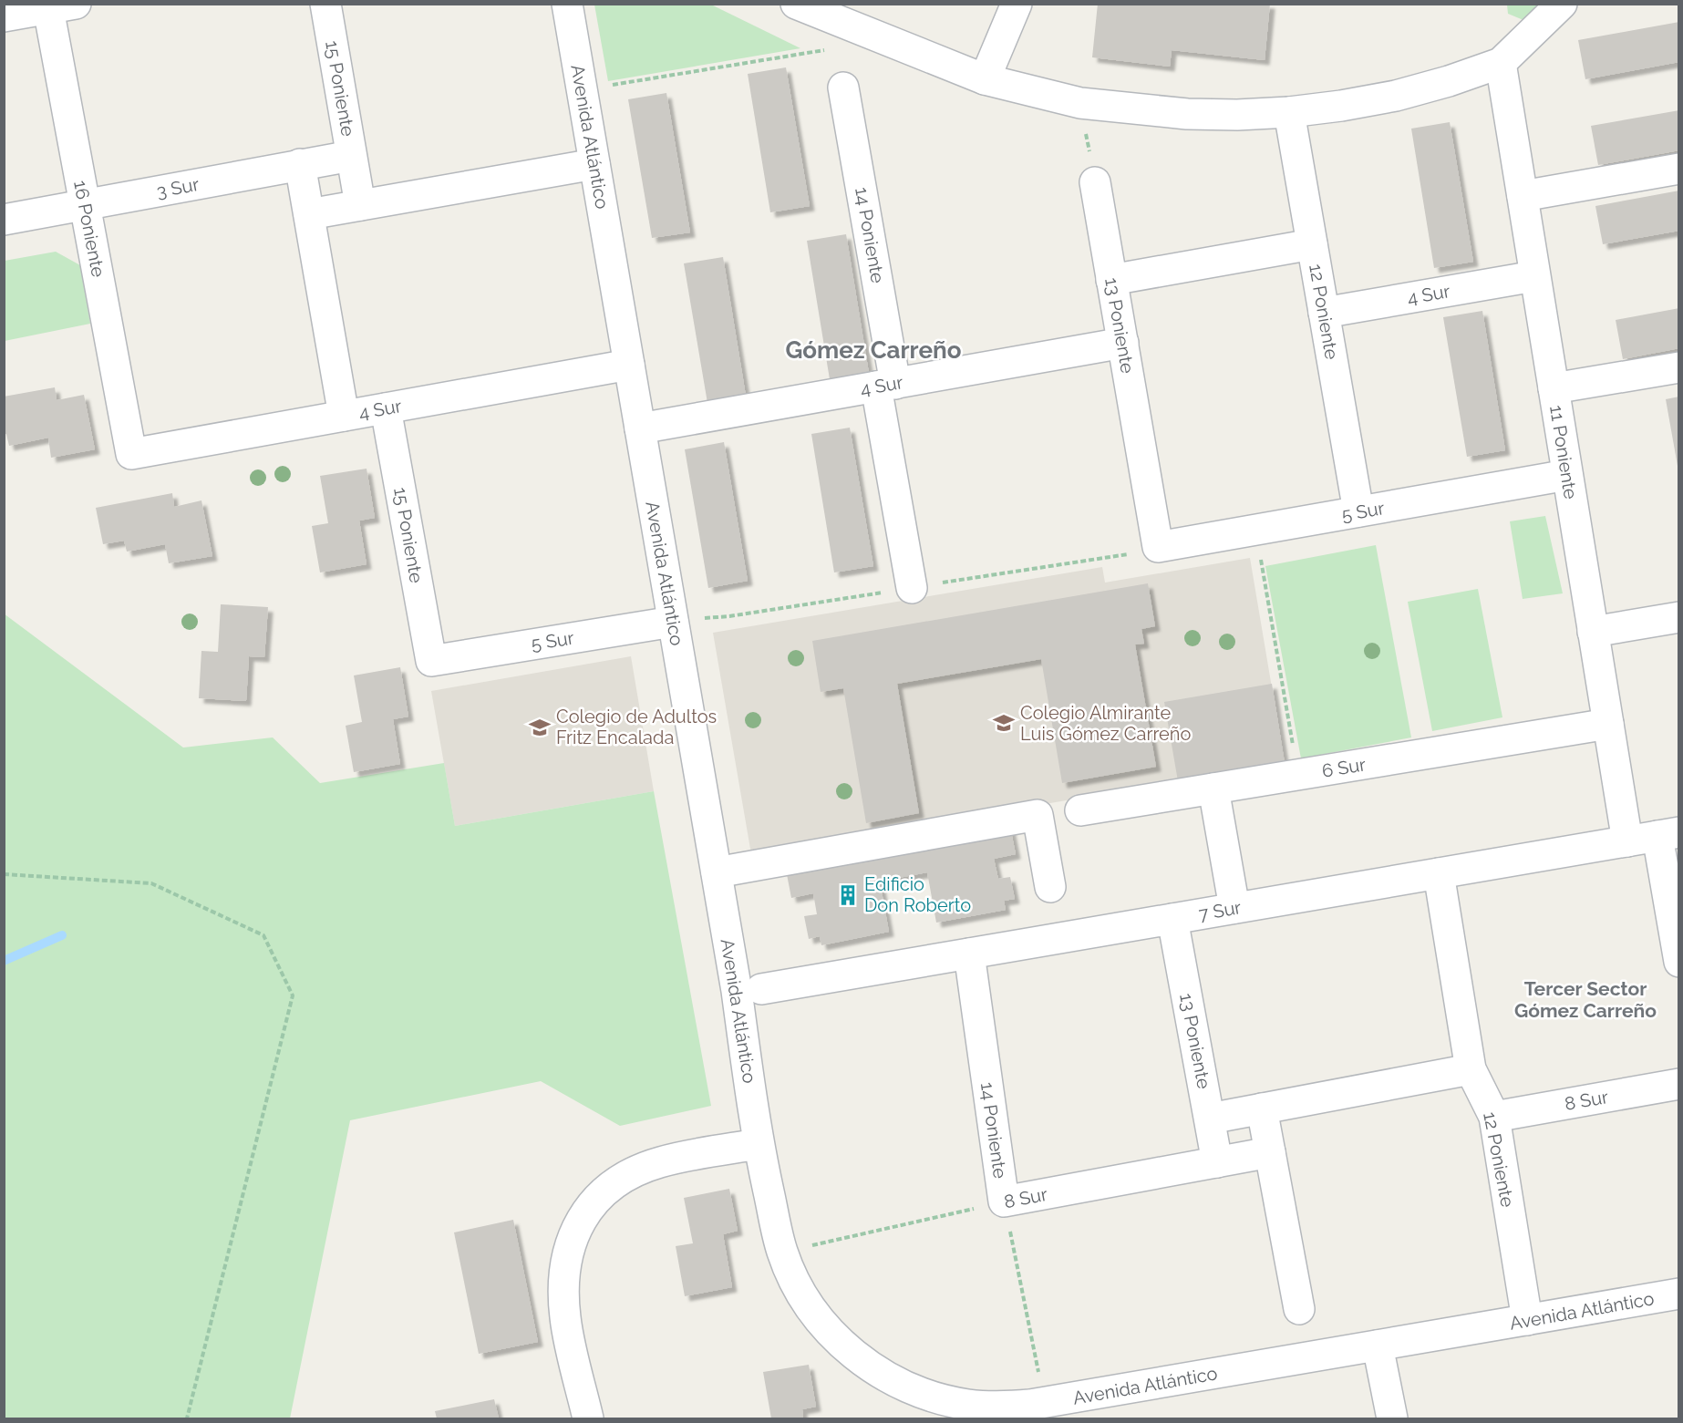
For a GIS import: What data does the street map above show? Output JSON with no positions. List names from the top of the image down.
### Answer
{
  "streets": {
    "street": [
      "15 Poniente",
      "Avenida Atlántico",
      "3 Sur",
      "16 Poniente",
      "14 Poniente",
      "4 Sur",
      "12 Poniente",
      "13 Poniente",
      "11 Poniente",
      "5 Sur",
      "6 Sur",
      "7 Sur",
      "8 Sur"
    ]
  },
  "crossings": [
    ["15 Poniente", "3 Sur"],
    ["15 Poniente", "4 Sur"],
    ["15 Poniente", "5 Sur"],
    ["Avenida Atlántico", "14 Poniente"],
    ["Avenida Atlántico", "4 Sur"],
    ["Avenida Atlántico", "12 Poniente"],
    ["Avenida Atlántico", "5 Sur"],
    ["Avenida Atlántico", "8 Sur"],
    ["3 Sur", "16 Poniente"],
    ["16 Poniente", "4 Sur"],
    ["14 Poniente", "4 Sur"],
    ["14 Poniente", "7 Sur"],
    ["14 Poniente", "8 Sur"],
    ["4 Sur", "12 Poniente"],
    ["4 Sur", "13 Poniente"],
    ["4 Sur", "11 Poniente"],
    ["12 Poniente", "5 Sur"],
    ["12 Poniente", "7 Sur"],
    ["12 Poniente", "8 Sur"],
    ["13 Poniente", "5 Sur"],
    ["13 Poniente", "7 Sur"],
    ["13 Poniente", "8 Sur"],
    ["11 Poniente", "5 Sur"],
    ["11 Poniente", "6 Sur"],
    ["11 Poniente", "7 Sur"]
  ],
  "districts": ["Gómez Carreño", "Tercer Sector Gómez Carreño"],
  "places": {
    "school or university": ["Colegio Almirante Luis Gómez Carreño", "Colegio de Adultos Fritz Encalada"],
    "building": ["Edificio Don Roberto"]
  }
}
